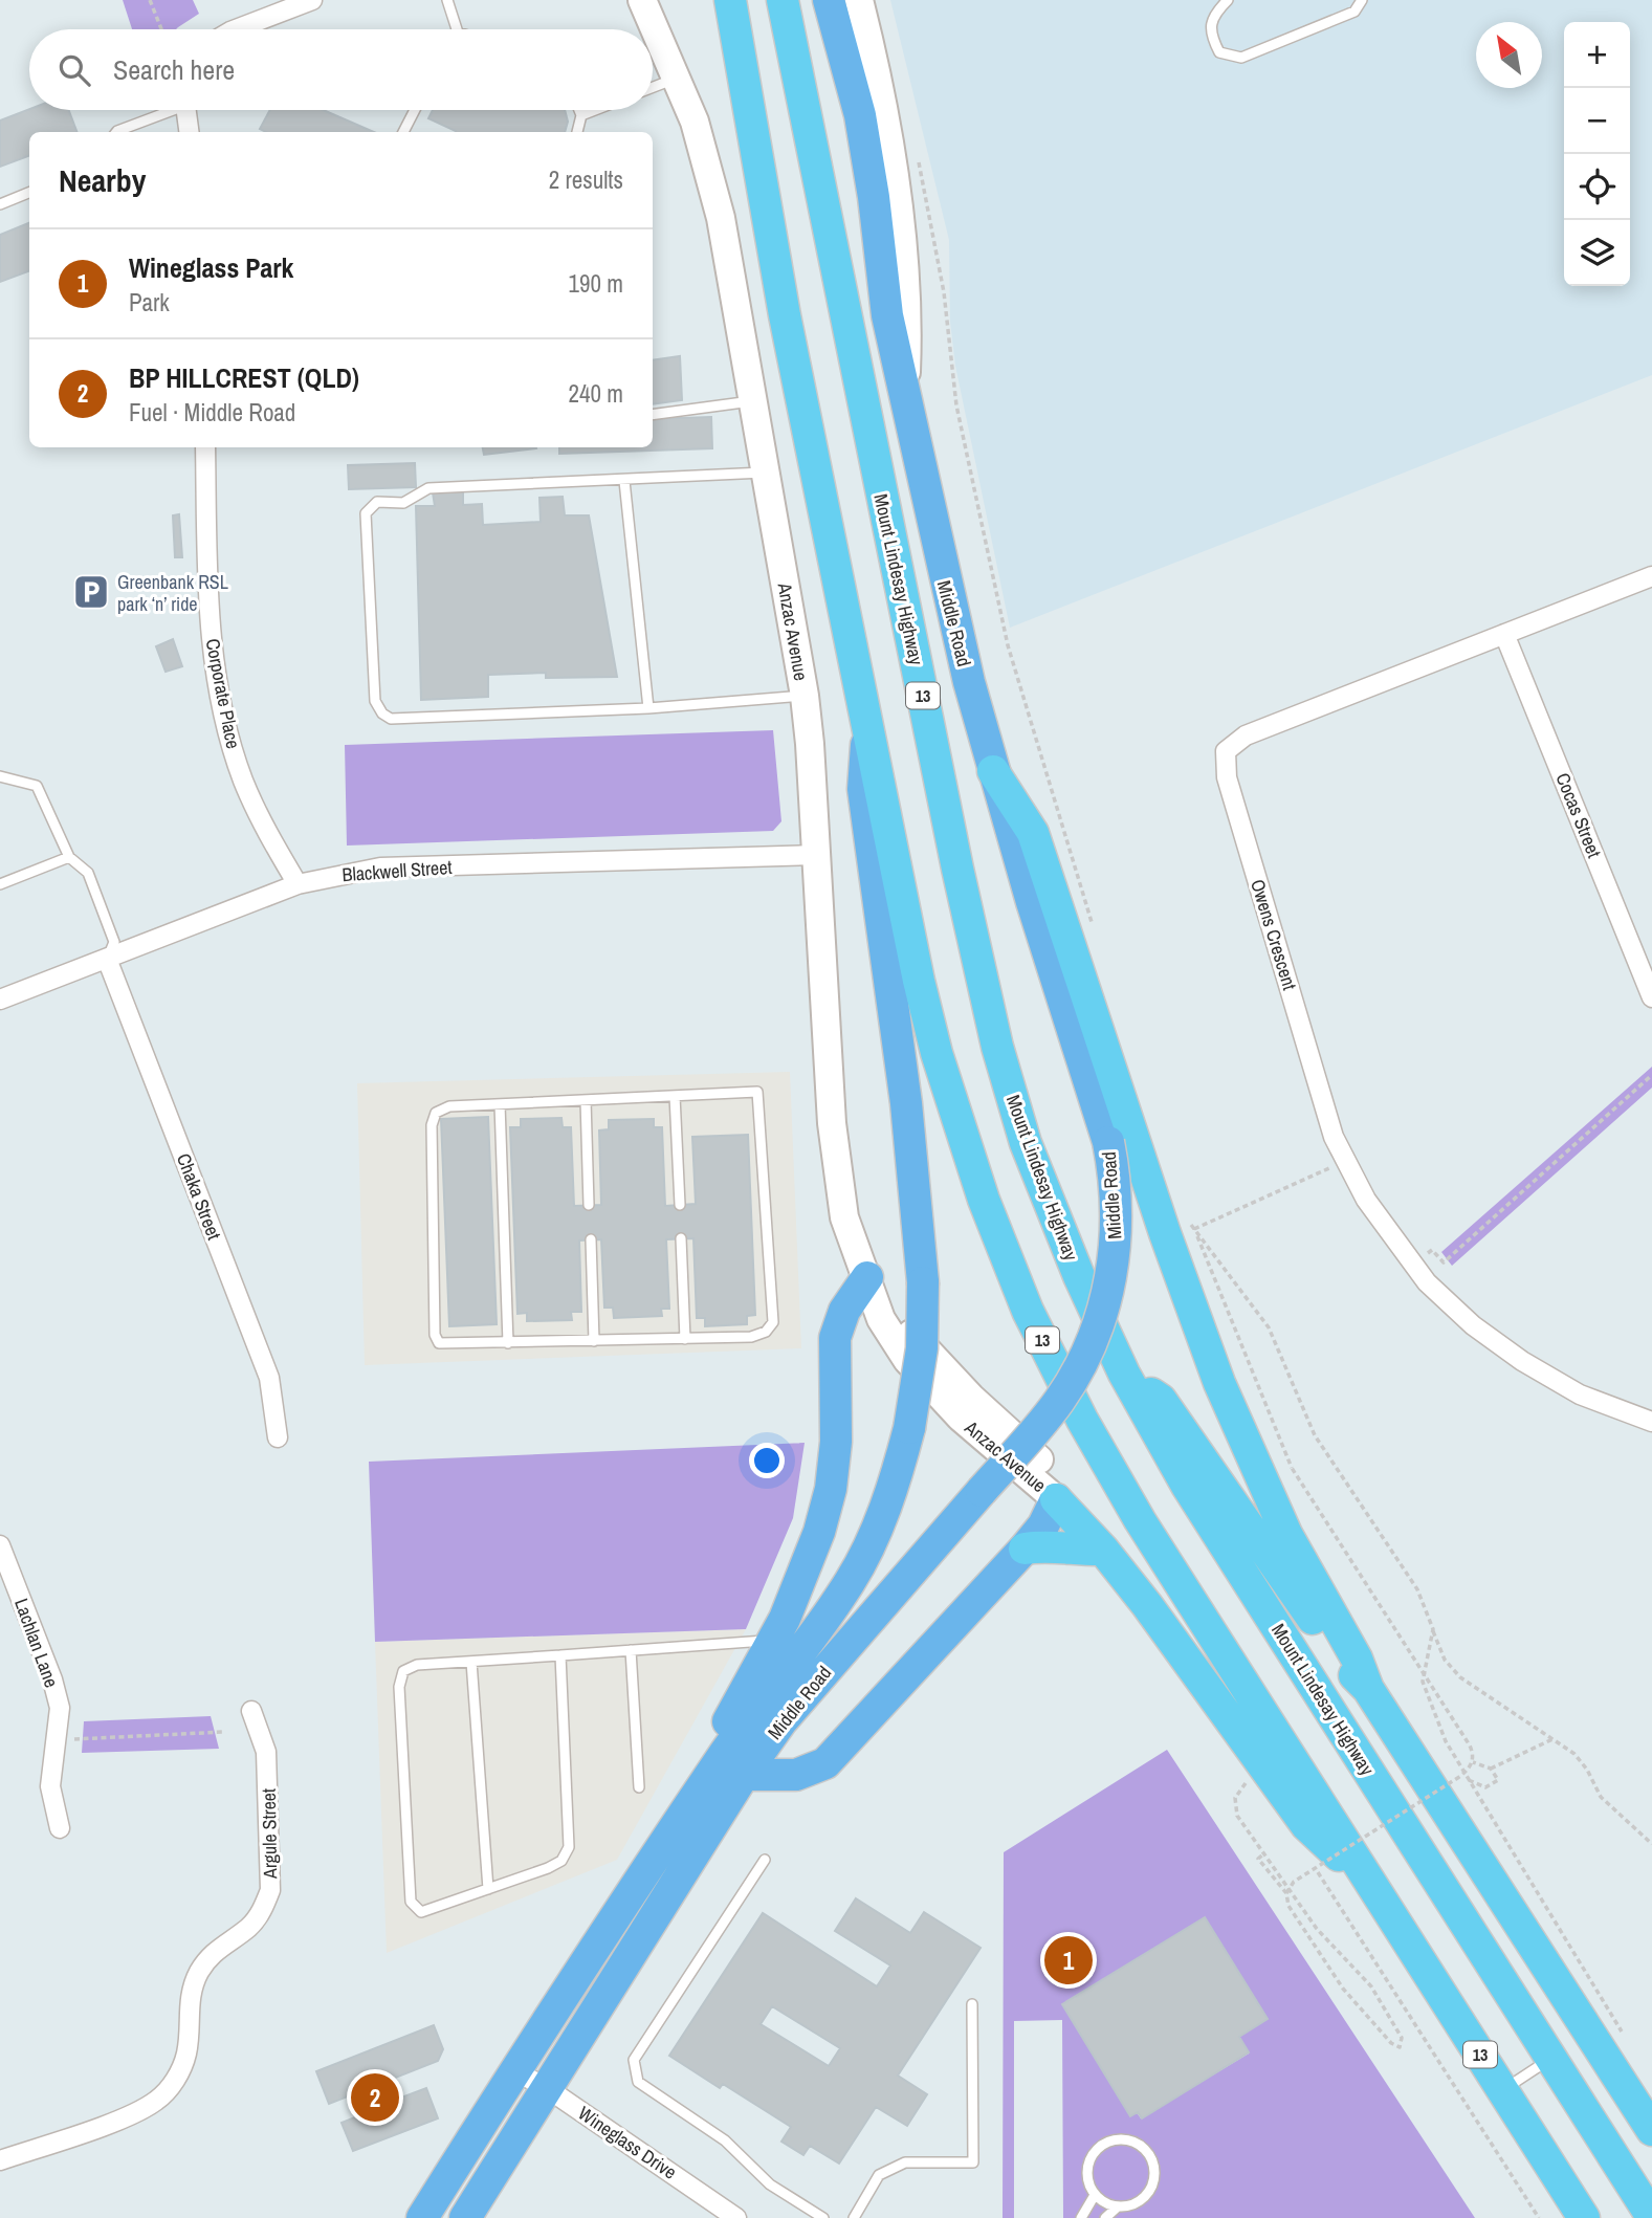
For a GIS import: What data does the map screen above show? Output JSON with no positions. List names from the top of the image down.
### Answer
{
  "streets": {
    "highway": ["Mount Lindesay Highway", "13"],
    "main road": ["Middle Road", "Anzac Avenue"],
    "street": [
      "Corporate Place",
      "Cocas Street",
      "Blackwell Street",
      "Owens Crescent",
      "Chaka Street",
      "Lachlan Lane",
      "Argule Street",
      "Wineglass Drive"
    ]
  },
  "crossings": [
    ["Middle Road", "13"],
    ["Middle Road", "Wineglass Drive"],
    ["Anzac Avenue", "Blackwell Street"],
    ["Corporate Place", "Blackwell Street"],
    ["Cocas Street", "Owens Crescent"],
    ["Blackwell Street", "Chaka Street"]
  ],
  "places": {
    "parking": ["Greenbank RSL park ‘n’ ride"]
  },
  "north": "top left",
  "page": {
    "map_buttons": ["+", "−"],
    "search": "Search here",
    "heading": ["Nearby", "2 results"],
    "list": [
      {
        "mark": "1",
        "name": "Wineglass Park",
        "note": "Park",
        "value": "190 m"
      },
      {
        "mark": "2",
        "name": "BP HILLCREST (QLD)",
        "note": "Fuel · Middle Road",
        "value": "240 m"
      }
    ],
    "pins": ["1", "2"]
  }
}
